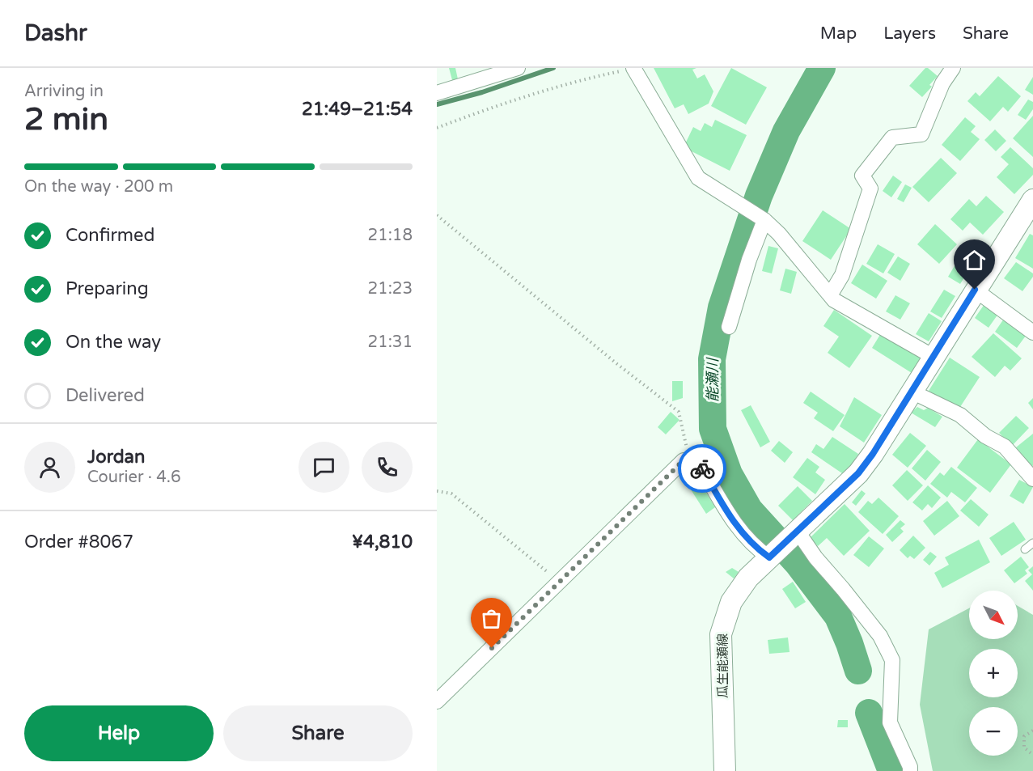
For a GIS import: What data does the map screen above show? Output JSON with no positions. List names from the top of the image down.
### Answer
{
  "streets": {
    "main road": ["瓜生能瀬線"]
  },
  "water": ["能瀬川"],
  "north": "bottom right",
  "page": {
    "header": "Dashr",
    "nav": ["Map", "Layers", "Share"],
    "heading": ["2 min", "Arriving in", "21:49–21:54"],
    "panel": [
      "Jordan",
      "Courier · 4.6",
      "Order #8067",
      "¥4,810"
    ],
    "bar": "On the way · 200 m",
    "list": [
      ["Confirmed", "21:18"],
      ["Preparing", "21:23"],
      ["On the way", "21:31"],
      "Delivered"
    ],
    "map_buttons": ["+", "−"],
    "buttons": ["Help", "Share"]
  }
}
